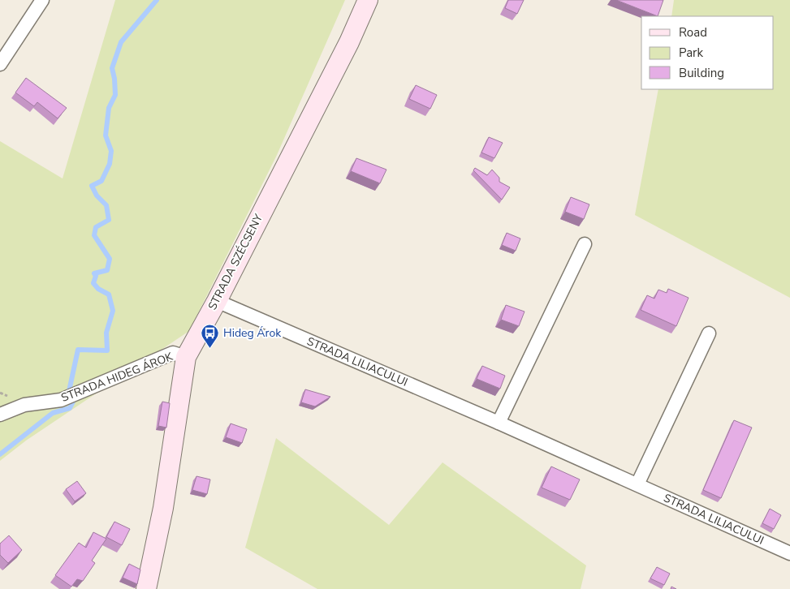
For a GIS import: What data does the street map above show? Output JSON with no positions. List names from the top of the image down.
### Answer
{
  "streets": {
    "street": ["STRADA SZÉCSENY", "STRADA LILIACULUI", "STRADA HIDEG ÁROK"]
  },
  "crossings": [
    ["STRADA SZÉCSENY", "STRADA LILIACULUI"],
    ["STRADA SZÉCSENY", "STRADA HIDEG ÁROK"]
  ],
  "places": {
    "bus stop": ["Hideg Árok"]
  },
  "legend": ["Road", "Park", "Building"]
}
